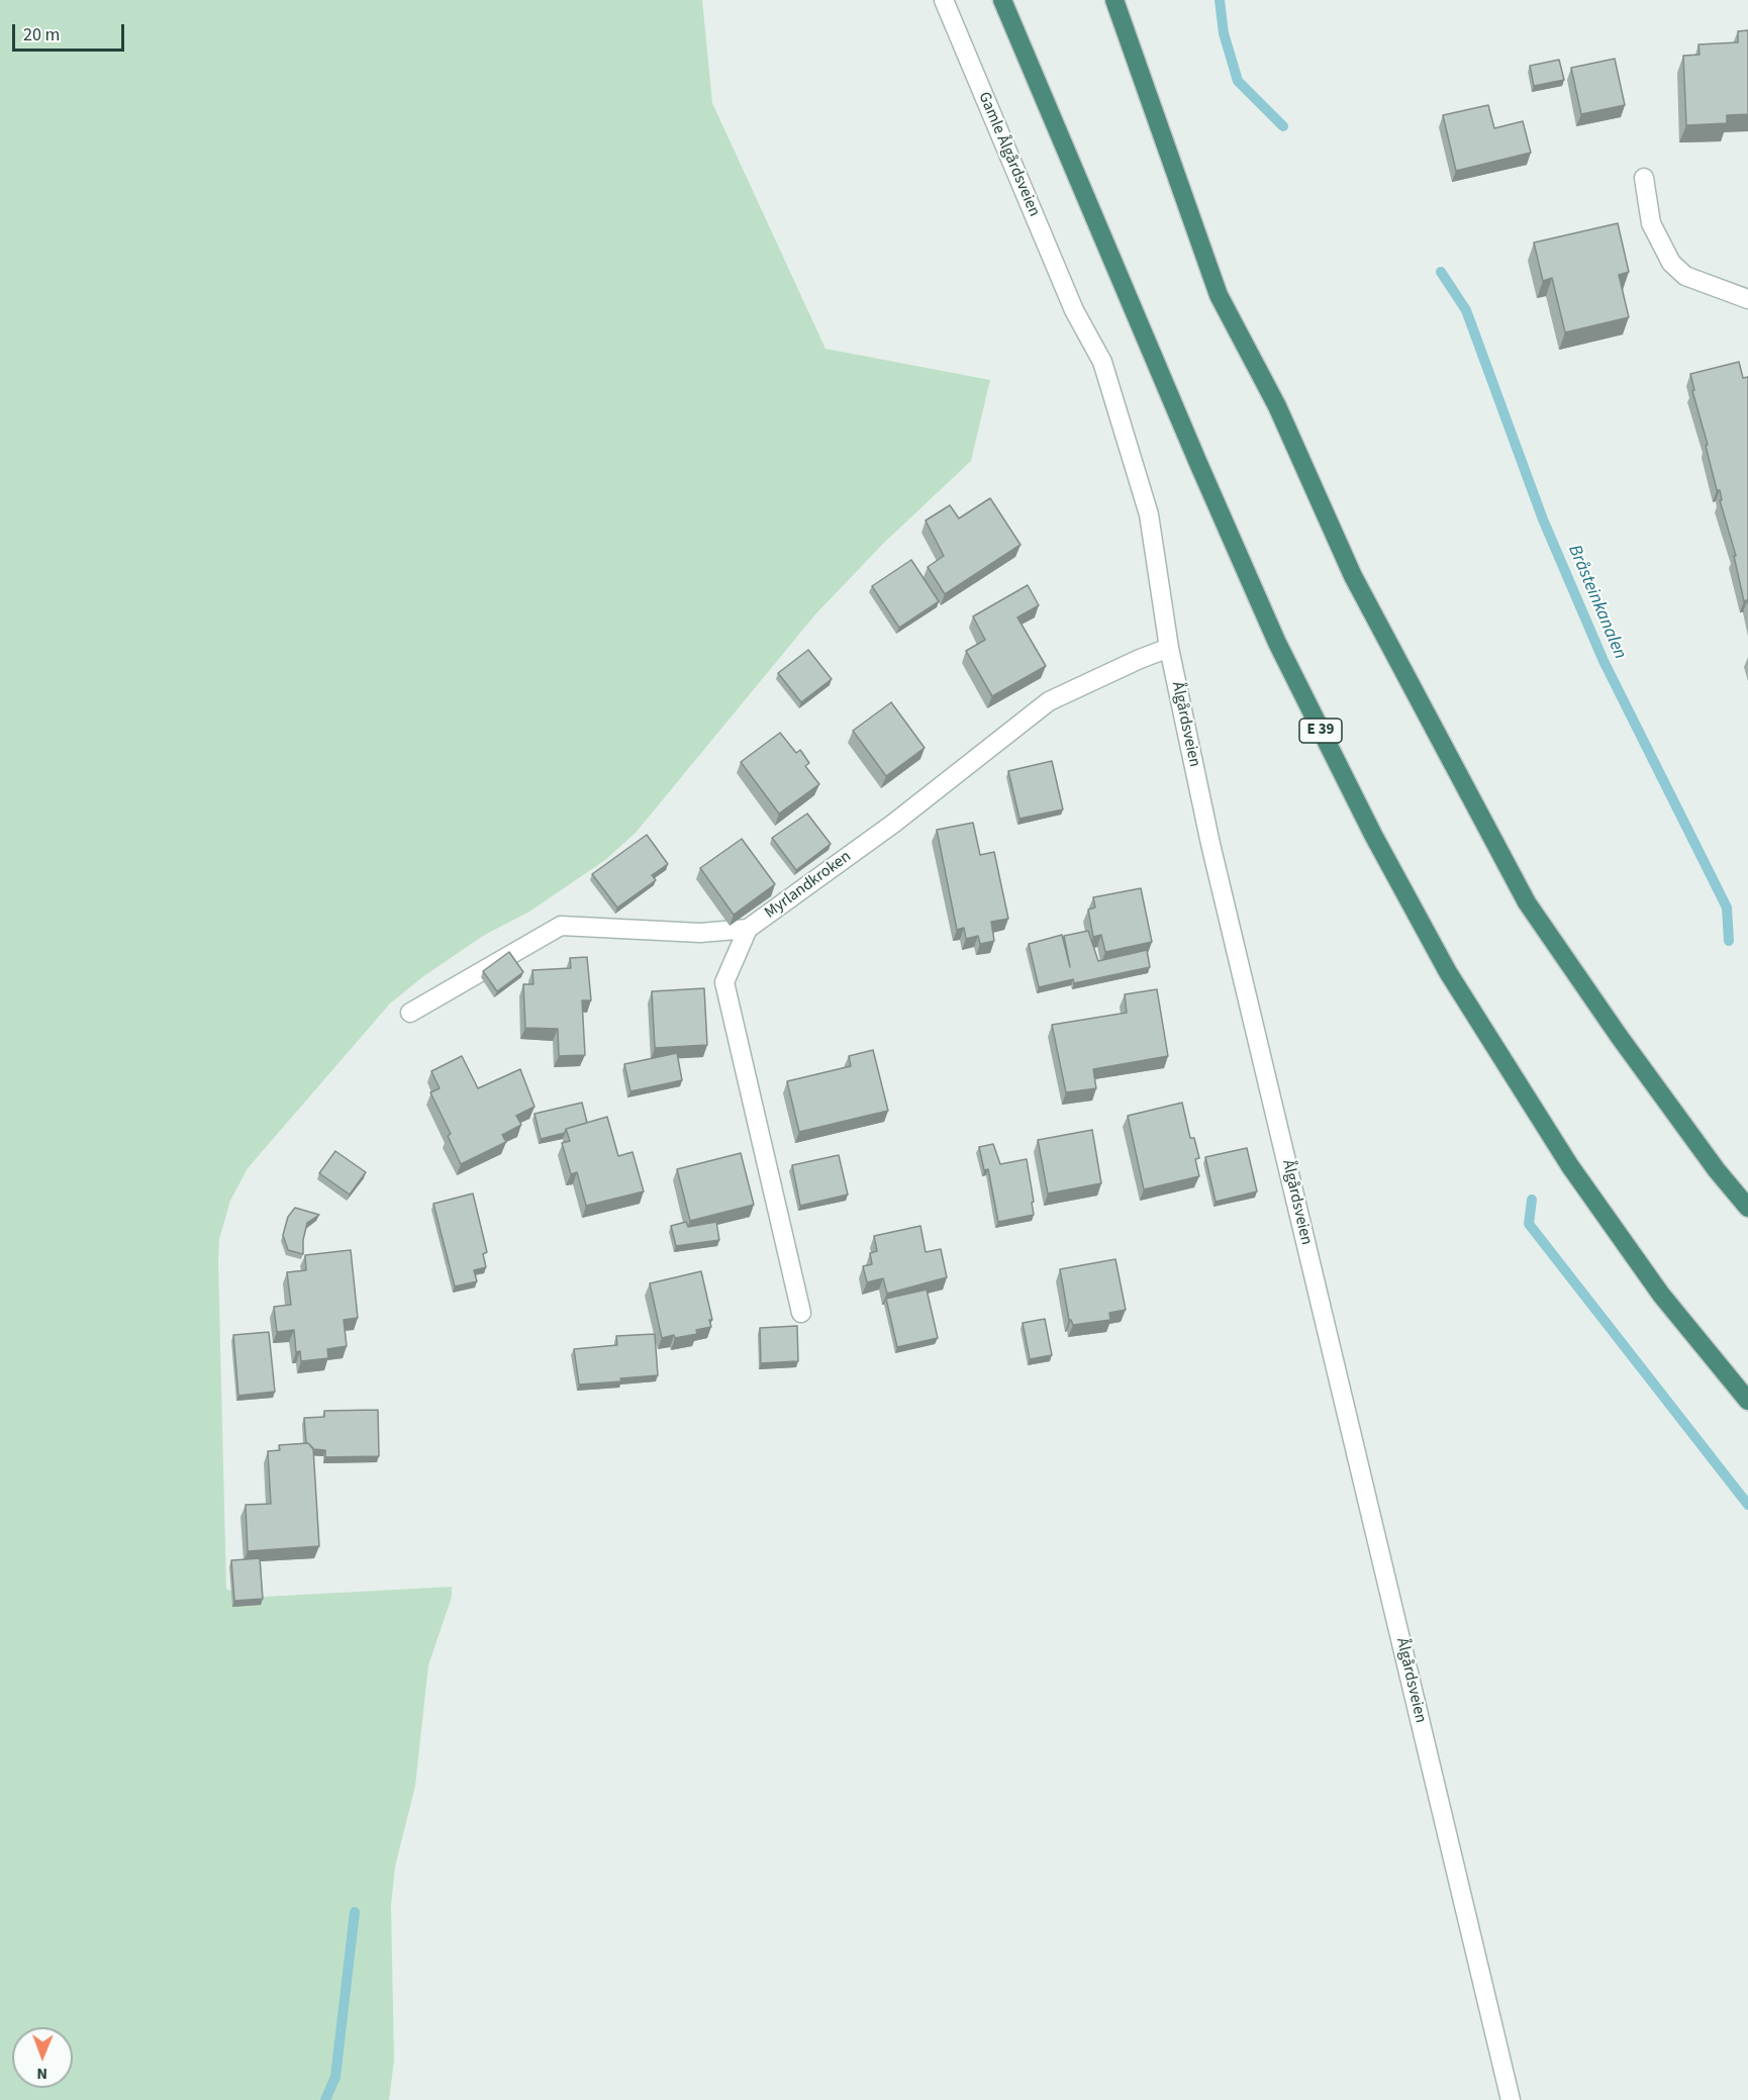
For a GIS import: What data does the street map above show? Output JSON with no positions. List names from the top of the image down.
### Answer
{
  "streets": {
    "highway": ["E 39"],
    "street": ["Gamle Ålgårdsveien", "Ålgårdsveien", "Myrlandkroken"]
  },
  "crossings": [
    ["Gamle Ålgårdsveien", "Ålgårdsveien"],
    ["Ålgårdsveien", "Myrlandkroken"]
  ],
  "water": ["Bråsteinkanalen"],
  "scale_bar": "20 m",
  "north": "bottom"
}
